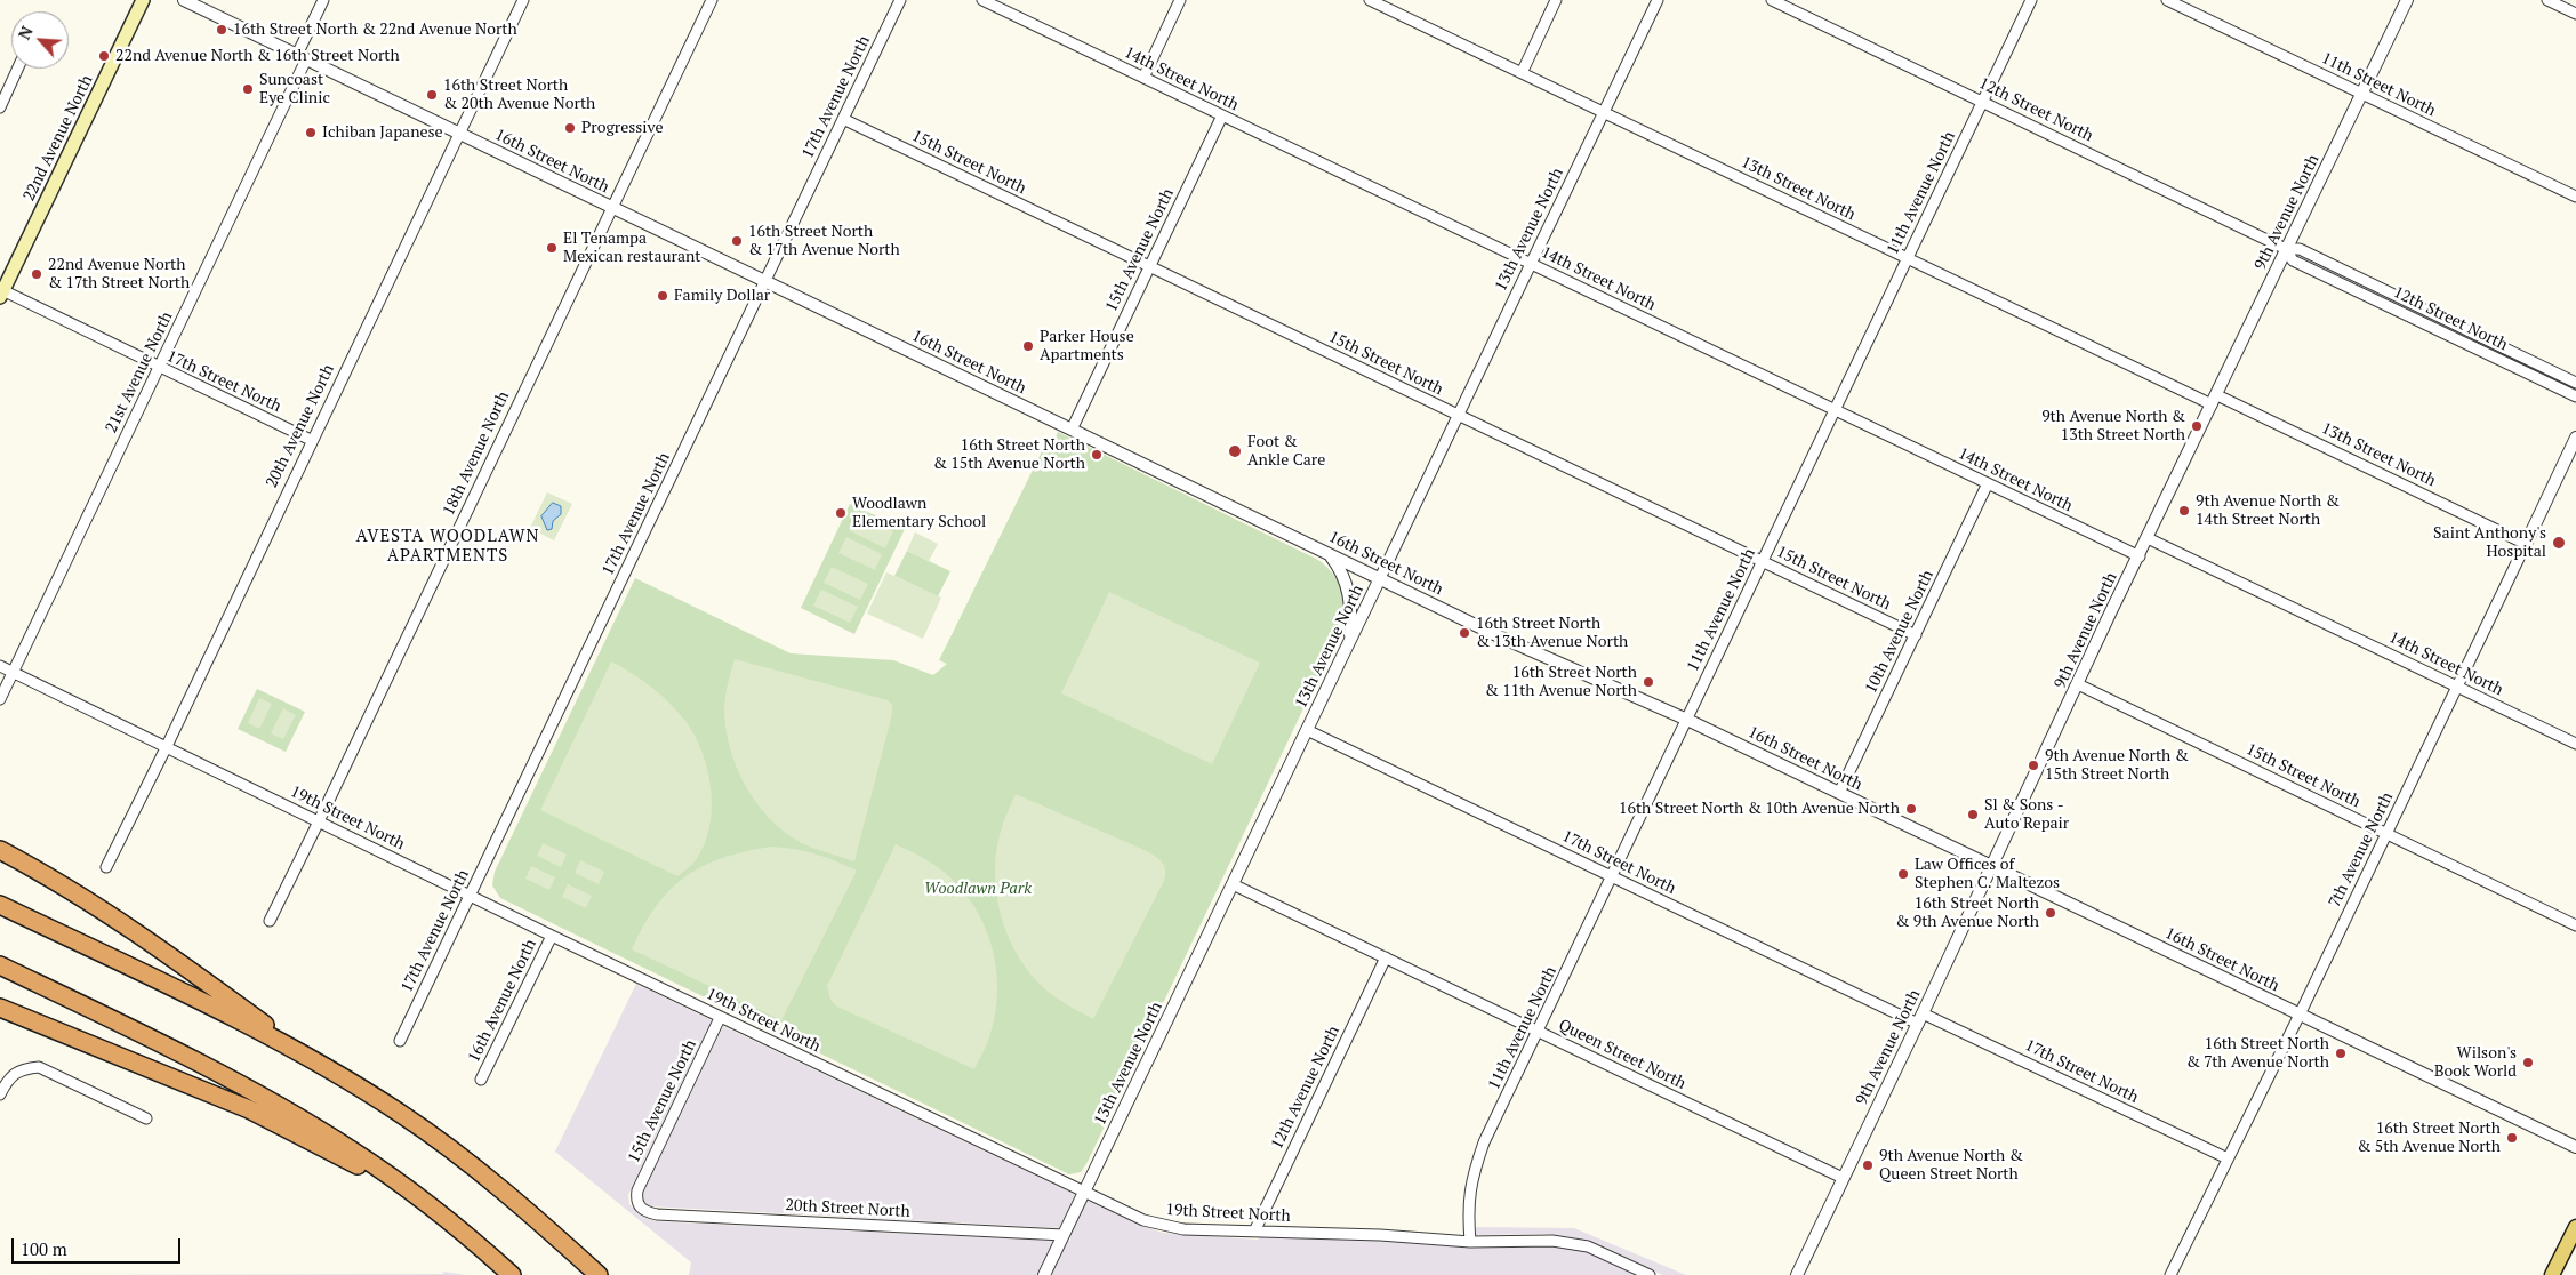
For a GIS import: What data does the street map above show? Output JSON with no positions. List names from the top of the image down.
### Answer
{
  "streets": {
    "main road": ["22nd Avenue North"],
    "street": [
      "14th Street North",
      "11th Street North",
      "17th Avenue North",
      "12th Street North",
      "16th Street North",
      "15th Street North",
      "13th Street North",
      "11th Avenue North",
      "9th Avenue North",
      "13th Avenue North",
      "15th Avenue North",
      "21st Avenue North",
      "17th Street North",
      "20th Avenue North",
      "18th Avenue North",
      "10th Avenue North",
      "19th Street North",
      "7th Avenue North",
      "16th Avenue North",
      "Queen Street North",
      "12th Avenue North",
      "20th Street North"
    ]
  },
  "crossings": [
    ["14th Street North", "11th Avenue North"],
    ["14th Street North", "9th Avenue North"],
    ["14th Street North", "13th Avenue North"],
    ["14th Street North", "15th Avenue North"],
    ["14th Street North", "10th Avenue North"],
    ["14th Street North", "7th Avenue North"],
    ["11th Street North", "9th Avenue North"],
    ["17th Avenue North", "16th Street North"],
    ["17th Avenue North", "15th Street North"],
    ["17th Avenue North", "19th Street North"],
    ["12th Street North", "11th Avenue North"],
    ["12th Street North", "9th Avenue North"],
    ["22nd Avenue North", "17th Street North"],
    ["16th Street North", "11th Avenue North"],
    ["16th Street North", "9th Avenue North"],
    ["16th Street North", "13th Avenue North"],
    ["16th Street North", "15th Avenue North"],
    ["16th Street North", "21st Avenue North"],
    ["16th Street North", "20th Avenue North"],
    ["16th Street North", "18th Avenue North"],
    ["16th Street North", "10th Avenue North"],
    ["16th Street North", "7th Avenue North"],
    ["15th Street North", "11th Avenue North"],
    ["15th Street North", "9th Avenue North"],
    ["15th Street North", "13th Avenue North"],
    ["15th Street North", "15th Avenue North"],
    ["15th Street North", "10th Avenue North"],
    ["15th Street North", "7th Avenue North"],
    ["13th Street North", "11th Avenue North"],
    ["13th Street North", "9th Avenue North"],
    ["13th Street North", "13th Avenue North"],
    ["13th Street North", "7th Avenue North"],
    ["11th Avenue North", "17th Street North"],
    ["11th Avenue North", "19th Street North"],
    ["11th Avenue North", "Queen Street North"],
    ["9th Avenue North", "17th Street North"],
    ["9th Avenue North", "Queen Street North"],
    ["13th Avenue North", "17th Street North"],
    ["13th Avenue North", "19th Street North"],
    ["13th Avenue North", "Queen Street North"],
    ["13th Avenue North", "20th Street North"],
    ["15th Avenue North", "19th Street North"],
    ["15th Avenue North", "20th Street North"],
    ["21st Avenue North", "17th Street North"],
    ["21st Avenue North", "19th Street North"],
    ["17th Street North", "20th Avenue North"],
    ["17th Street North", "7th Avenue North"],
    ["20th Avenue North", "19th Street North"],
    ["18th Avenue North", "19th Street North"],
    ["19th Street North", "16th Avenue North"],
    ["19th Street North", "12th Avenue North"],
    ["Queen Street North", "12th Avenue North"]
  ],
  "districts": ["AVESTA WOODLAWN APARTMENTS"],
  "parks": ["Woodlawn Park"],
  "places": [
    "16th Street North & 22nd Avenue North",
    "22nd Avenue North & 16th Street North",
    "Suncoast Eye Clinic",
    "16th Street North & 20th Avenue North",
    "Progressive",
    "Ichiban Japanese",
    "16th Street North & 17th Avenue North",
    "El Tenampa Mexican restaurant",
    "22nd Avenue North & 17th Street North",
    "Family Dollar",
    "Parker House Apartments",
    "9th Avenue North & 13th Street North",
    "Foot & Ankle Care",
    "16th Street North & 15th Avenue North",
    "9th Avenue North & 14th Street North",
    "Woodlawn Elementary School",
    "Saint Anthony's Hospital",
    "16th Street North & 13th Avenue North",
    "16th Street North & 11th Avenue North",
    "9th Avenue North & 15th Street North",
    "16th Street North & 10th Avenue North",
    "Sl & Sons - Auto Repair",
    "Law Offices of Stephen C. Maltezos",
    "16th Street North & 9th Avenue North",
    "16th Street North & 7th Avenue North",
    "Wilson's Book World",
    "16th Street North & 5th Avenue North",
    "9th Avenue North & Queen Street North"
  ],
  "scale_bar": "100 m",
  "north": "top left"
}
